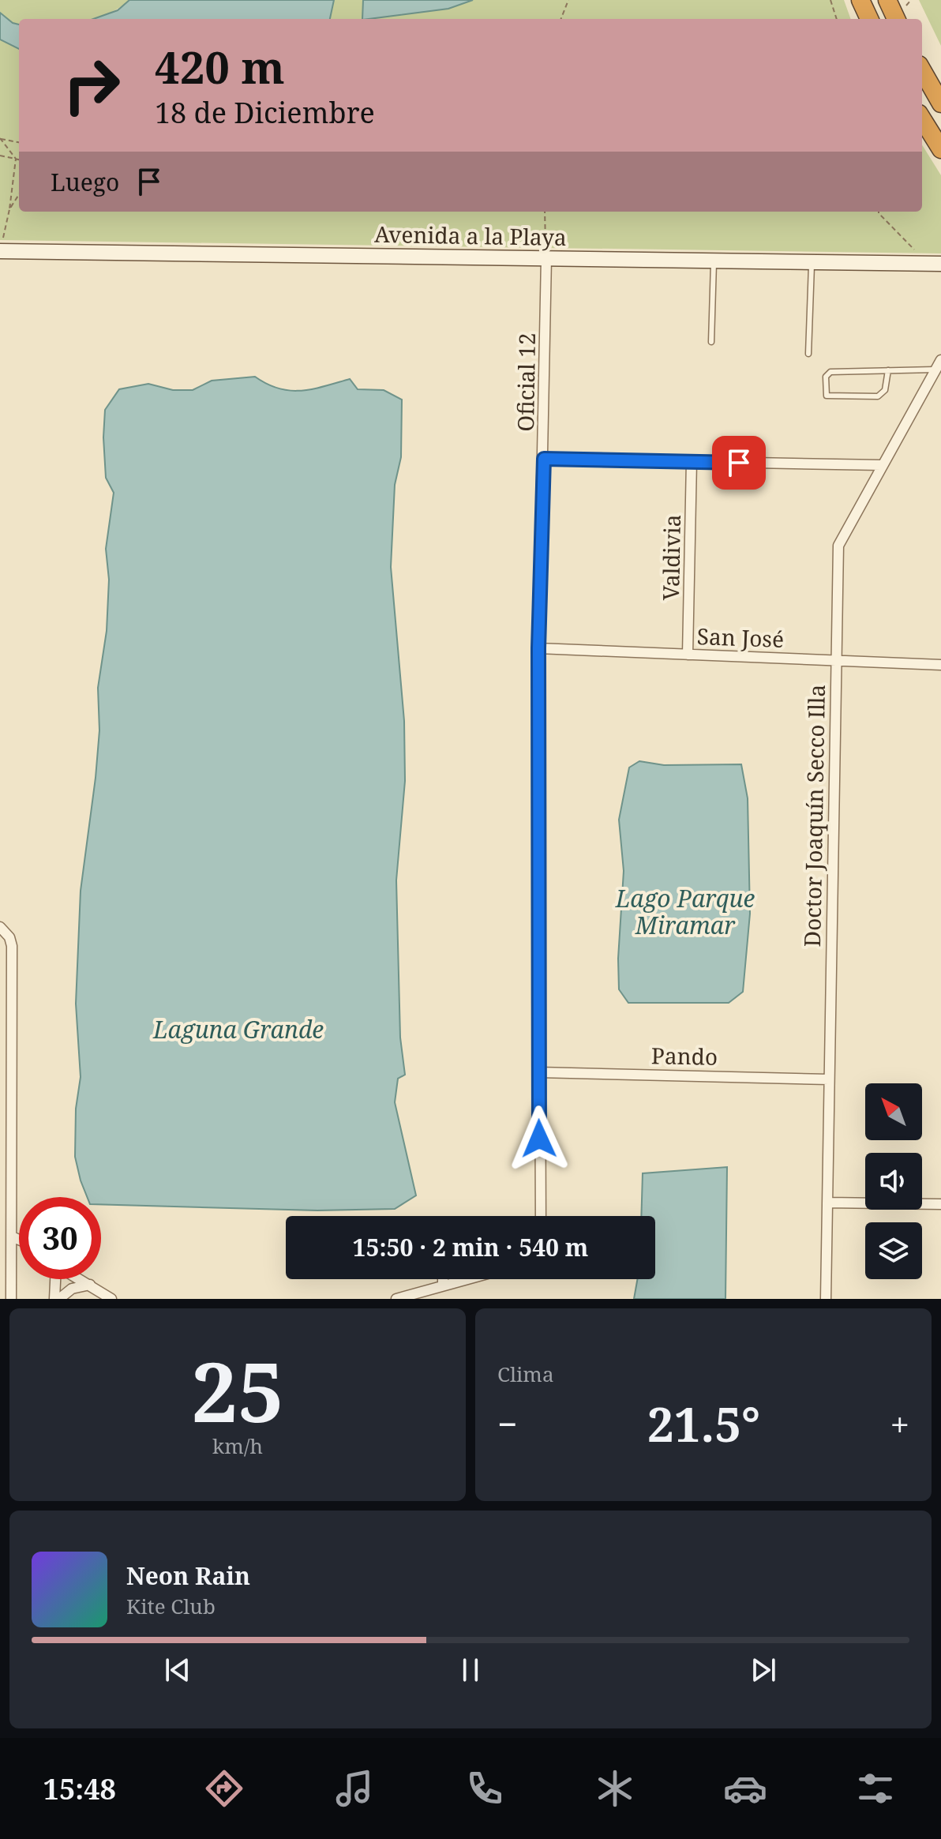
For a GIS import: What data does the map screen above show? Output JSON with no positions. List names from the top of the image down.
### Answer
{
  "streets": {
    "street": [
      "Avenida a la Playa",
      "Oficial 12",
      "Valdivia",
      "San José",
      "Doctor Joaquín Secco Illa",
      "Pando"
    ]
  },
  "crossings": [
    ["Avenida a la Playa", "Oficial 12"],
    ["Oficial 12", "San José"],
    ["Oficial 12", "Pando"],
    ["Valdivia", "San José"],
    ["San José", "Doctor Joaquín Secco Illa"],
    ["Doctor Joaquín Secco Illa", "Pando"]
  ],
  "water": ["Lago Parque Miramar", "Laguna Grande"],
  "north": "top left",
  "page": {
    "turn": ["420 m", "18 de Diciembre"],
    "then": "Luego",
    "limit": "30",
    "trip": "15:50 · 2 min · 540 m",
    "tile": [
      ["25", "km/h"],
      "Clima"
    ],
    "heat": ["−", "21.5°", "+"],
    "song": ["Neon Rain", "Kite Club"],
    "tabs": "15:48"
  }
}
